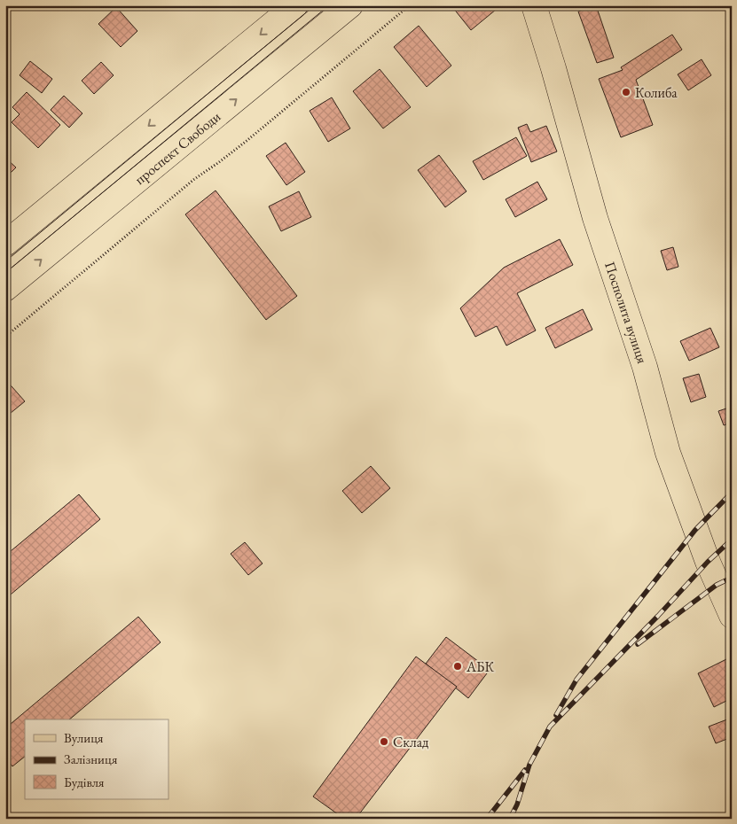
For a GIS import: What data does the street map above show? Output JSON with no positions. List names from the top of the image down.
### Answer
{
  "streets": {
    "main road": ["проспект Свободи", "Посполита вулиця"]
  },
  "places": ["Колиба", "АБК", "Склад"],
  "legend": ["Вулиця", "Залізниця", "Будівля"]
}
